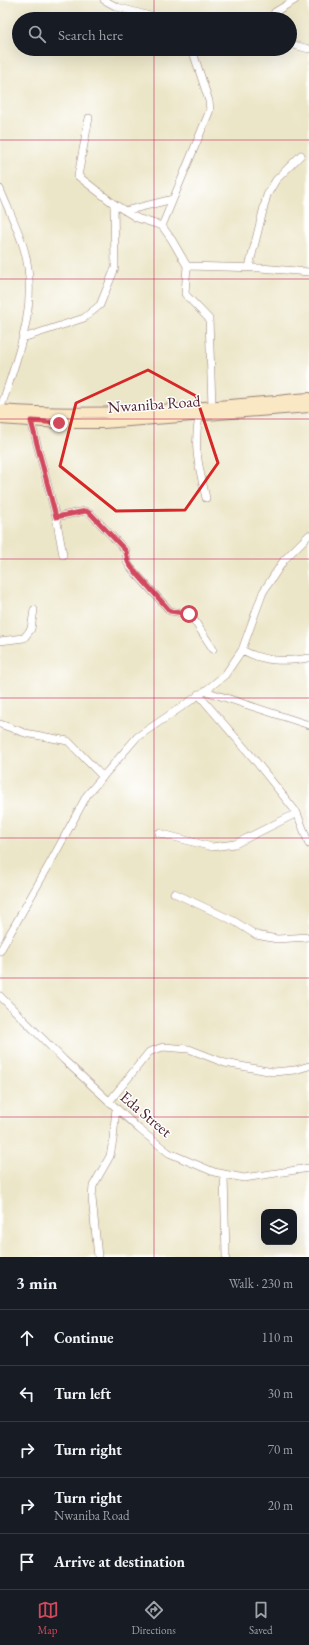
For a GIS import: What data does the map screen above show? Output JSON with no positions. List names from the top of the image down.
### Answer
{
  "streets": {
    "main road": ["Nwaniba Road"],
    "street": ["Eda Street"]
  },
  "page": {
    "search": "Search here",
    "heading": ["3 min", "Walk · 230 m"],
    "list": [
      ["Continue", "110 m"],
      ["Turn left", "30 m"],
      ["Turn right", "70 m"],
      ["Turn right", "Nwaniba Road", "20 m"],
      "Arrive at destination"
    ],
    "nav": ["Map", "Directions", "Saved"]
  }
}
